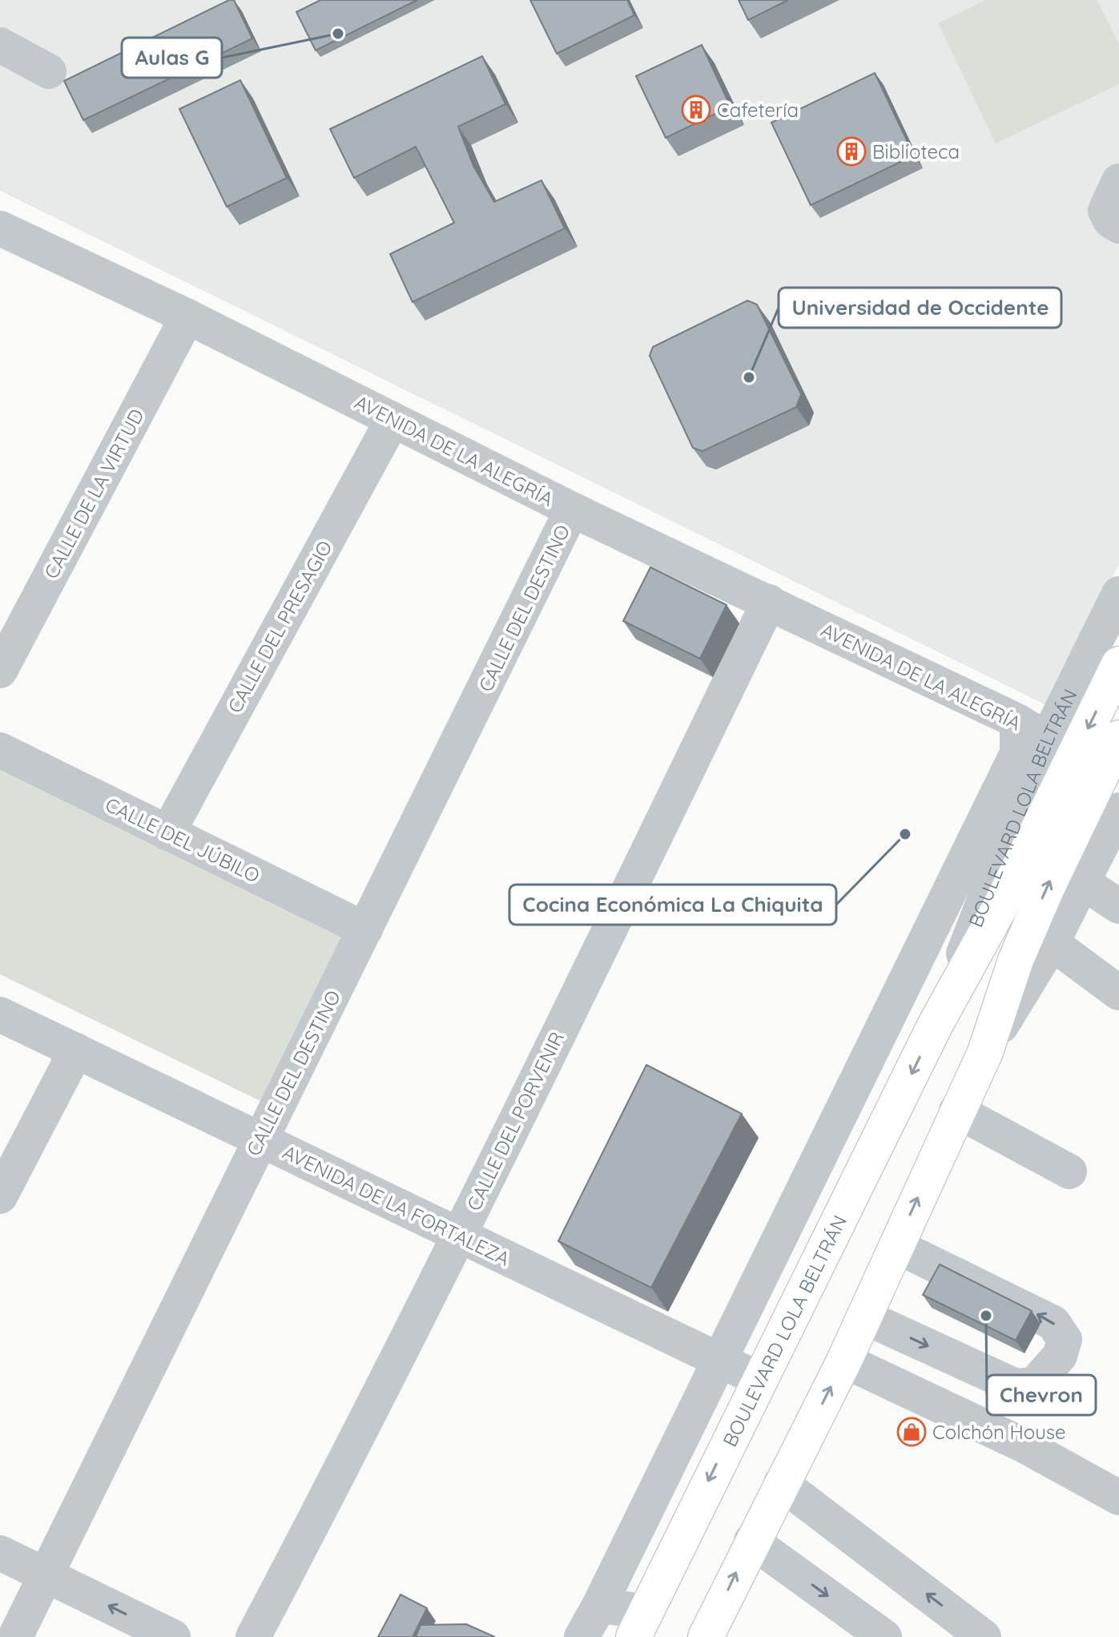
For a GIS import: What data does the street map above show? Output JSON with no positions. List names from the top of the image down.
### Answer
{
  "streets": {
    "main road": ["BOULEVARD LOLA BELTRÁN"],
    "street": [
      "AVENIDA DE LA ALEGRÍA",
      "CALLE DE LA VIRTUD",
      "CALLE DEL DESTINO",
      "CALLE DEL PRESAGIO",
      "CALLE DEL JÚBILO",
      "CALLE DEL PORVENIR",
      "AVENIDA DE LA FORTALEZA"
    ]
  },
  "crossings": [
    ["AVENIDA DE LA ALEGRÍA", "CALLE DE LA VIRTUD"],
    ["AVENIDA DE LA ALEGRÍA", "CALLE DEL DESTINO"],
    ["AVENIDA DE LA ALEGRÍA", "CALLE DEL PRESAGIO"],
    ["AVENIDA DE LA ALEGRÍA", "BOULEVARD LOLA BELTRÁN"],
    ["AVENIDA DE LA ALEGRÍA", "CALLE DEL PORVENIR"],
    ["CALLE DEL DESTINO", "CALLE DEL JÚBILO"],
    ["CALLE DEL DESTINO", "AVENIDA DE LA FORTALEZA"],
    ["CALLE DEL PRESAGIO", "CALLE DEL JÚBILO"],
    ["BOULEVARD LOLA BELTRÁN", "AVENIDA DE LA FORTALEZA"],
    ["CALLE DEL PORVENIR", "AVENIDA DE LA FORTALEZA"]
  ],
  "places": {
    "other": [
      "Aulas G",
      "Universidad de Occidente",
      "Cocina Económica La Chiquita",
      "Chevron"
    ],
    "building": ["Cafetería", "Biblioteca"],
    "shop": ["Colchón House"]
  }
}
